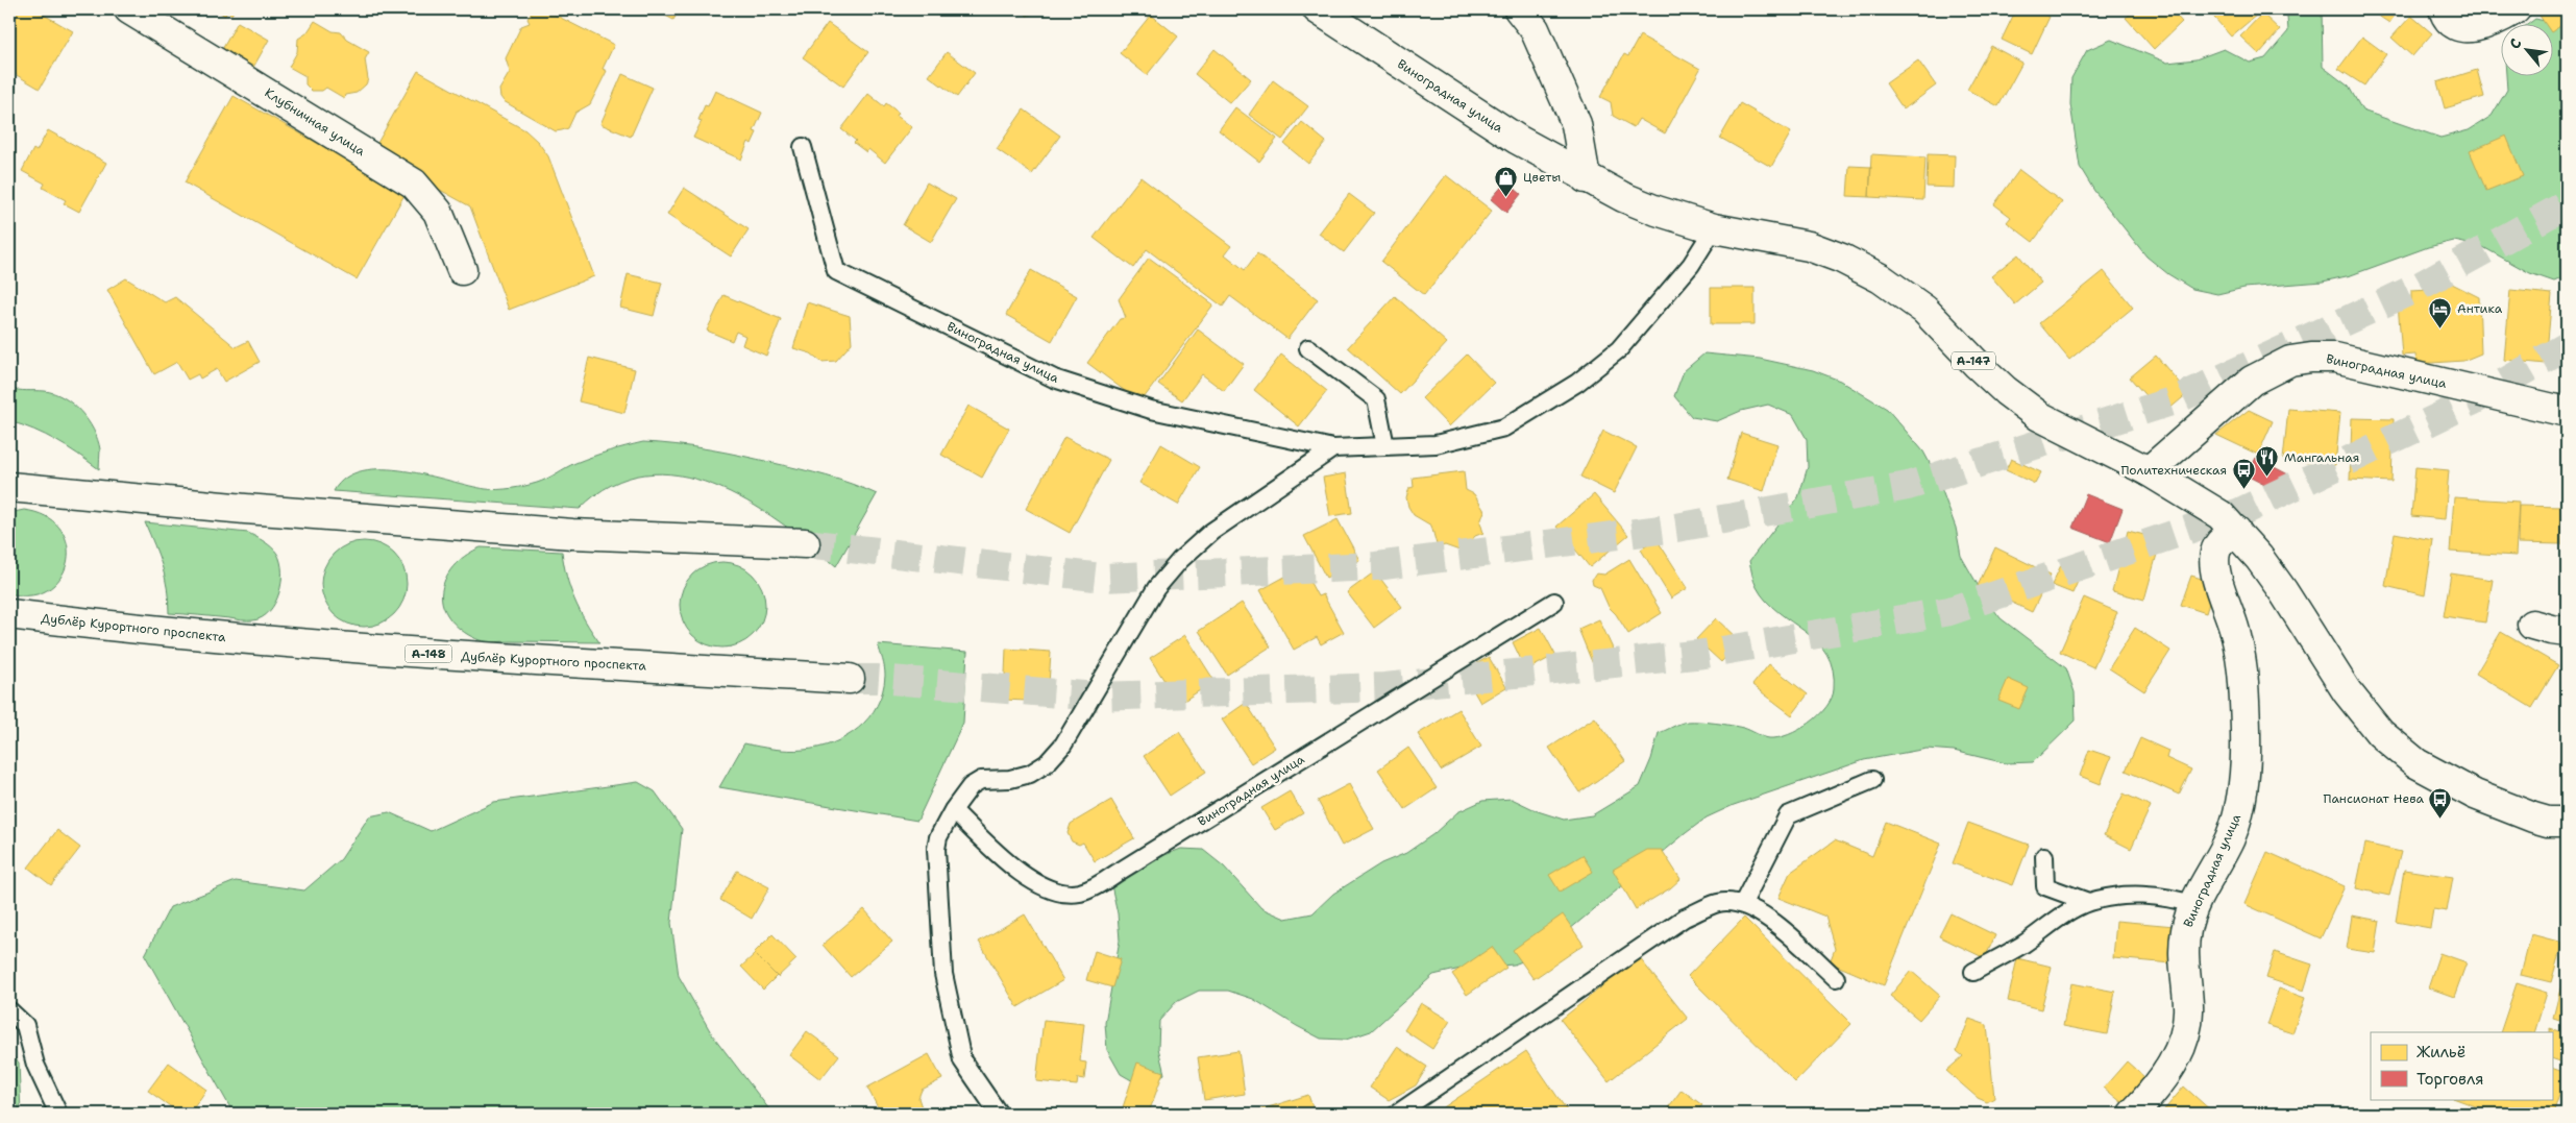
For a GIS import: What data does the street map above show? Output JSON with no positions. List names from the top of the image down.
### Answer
{
  "streets": {
    "main road": [
      "Виноградная улица",
      "Клубничная улица",
      "А-147",
      "Дублёр Курортного проспекта",
      "А-148"
    ]
  },
  "places": {
    "shop": ["Цветы"],
    "hotel": ["Антика"],
    "restaurant": ["Мангальная"],
    "bus stop": ["Политехническая", "Пансионат Нева"]
  },
  "legend": ["Жильё", "Торговля"],
  "north": "top left"
}
